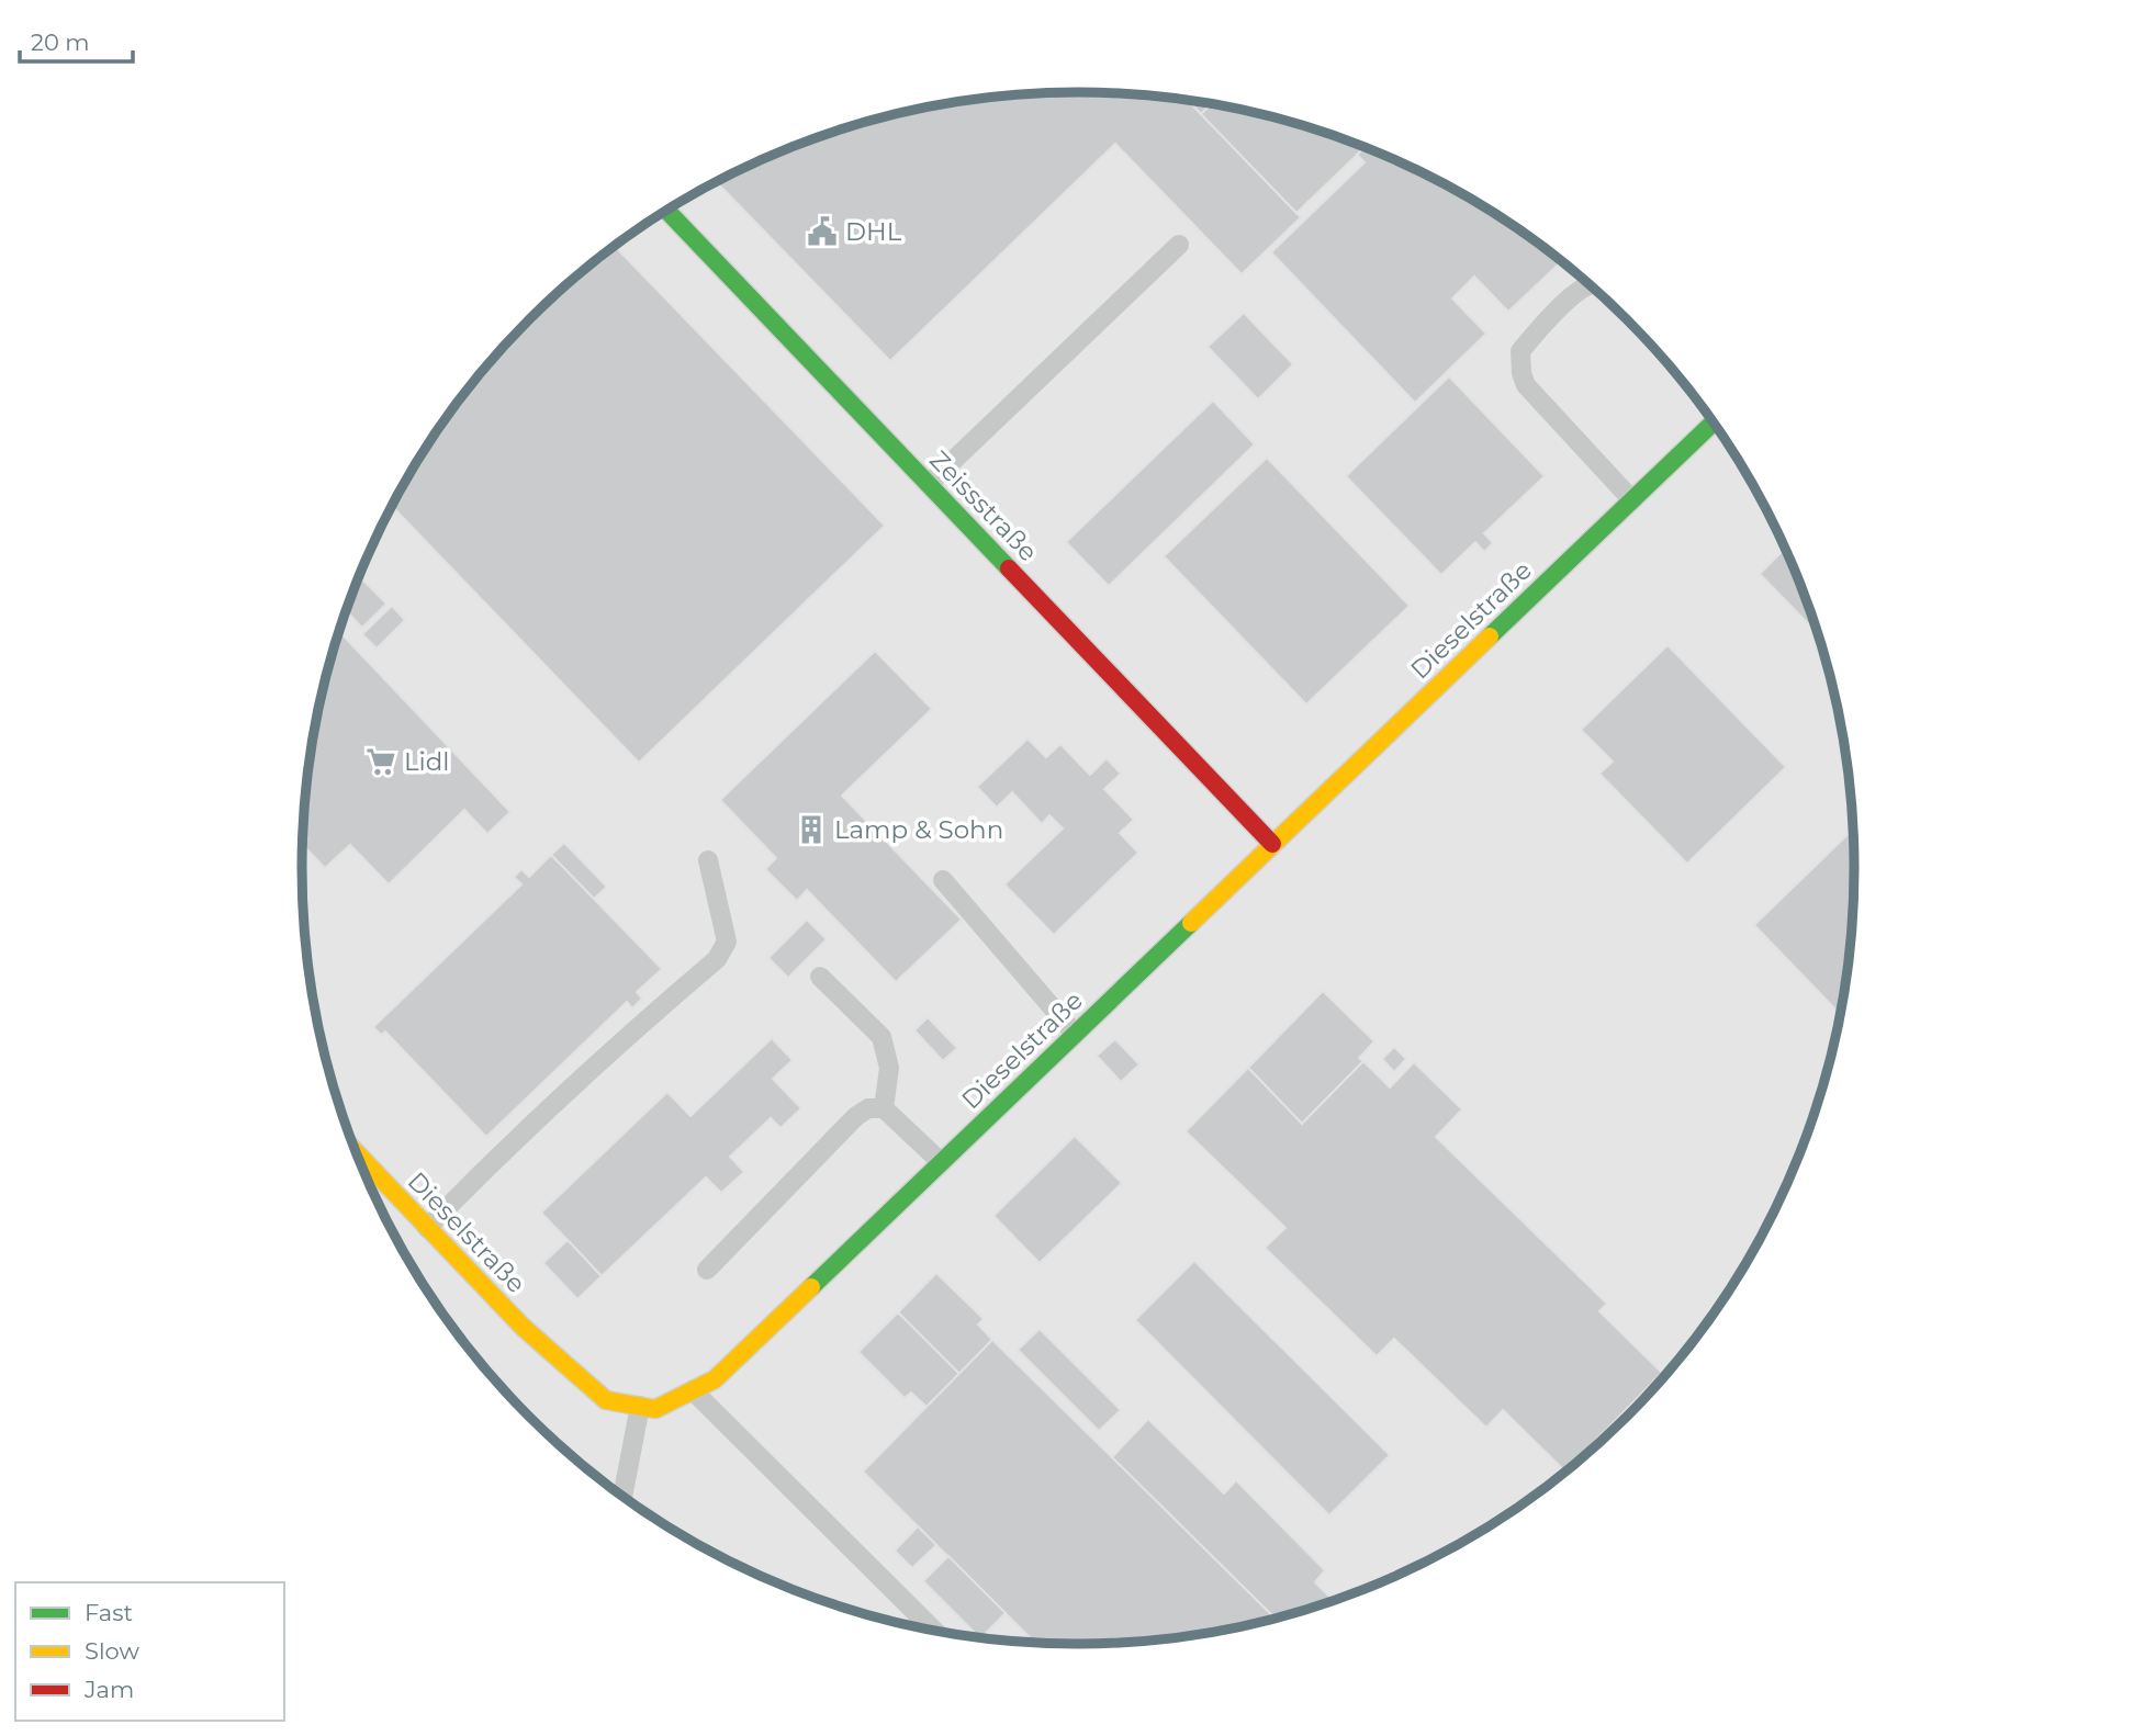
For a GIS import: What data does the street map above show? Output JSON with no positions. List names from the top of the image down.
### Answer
{
  "streets": {
    "street": ["Zeissstraße", "Dieselstraße"]
  },
  "crossings": [
    ["Zeissstraße", "Dieselstraße"]
  ],
  "places": {
    "public building": ["DHL"],
    "supermarket": ["Lidl"],
    "building": ["Lamp & Sohn"]
  },
  "legend": ["Fast", "Slow", "Jam"],
  "scale_bar": "20 m"
}
